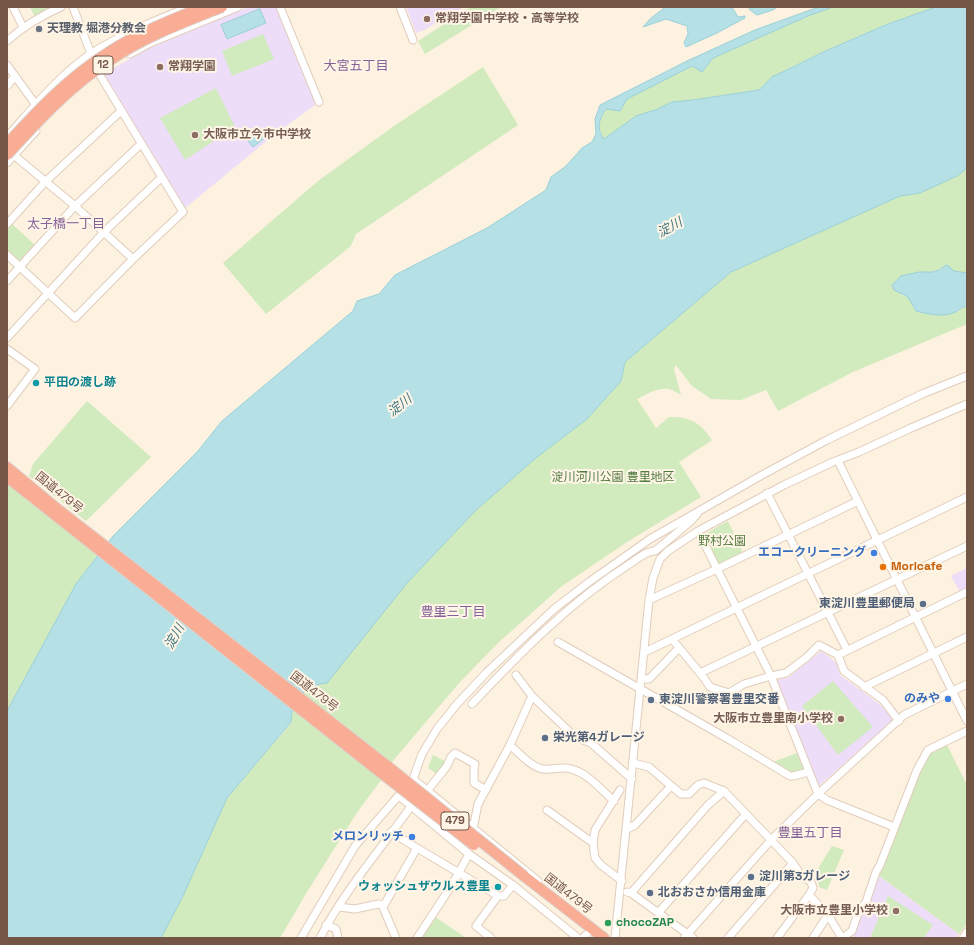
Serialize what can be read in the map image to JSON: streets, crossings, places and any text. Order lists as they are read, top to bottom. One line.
{"streets":{"highway":["12","国道479号","479"]},"districts":["大宮五丁目","太子橋一丁目","豊里三丁目","豊里五丁目"],"water":["淀川"],"parks":["淀川河川公園 豊里地区","野村公園"],"places":["常翔学園中学校・高等学校","天理教 堀港分教会","常翔学園","大阪市立今市中学校","平田の渡し跡","エコークリーニング","Moricafe","東淀川豊里郵便局","のみや","東淀川警察署豊里交番","大阪市立豊里南小学校","栄光第4ガレージ","メロンリッチ","淀川第3ガレージ","ウォッシュザウルス豊里","北おおさか信用金庫","大阪市立豊里小学校","chocoZAP"]}
